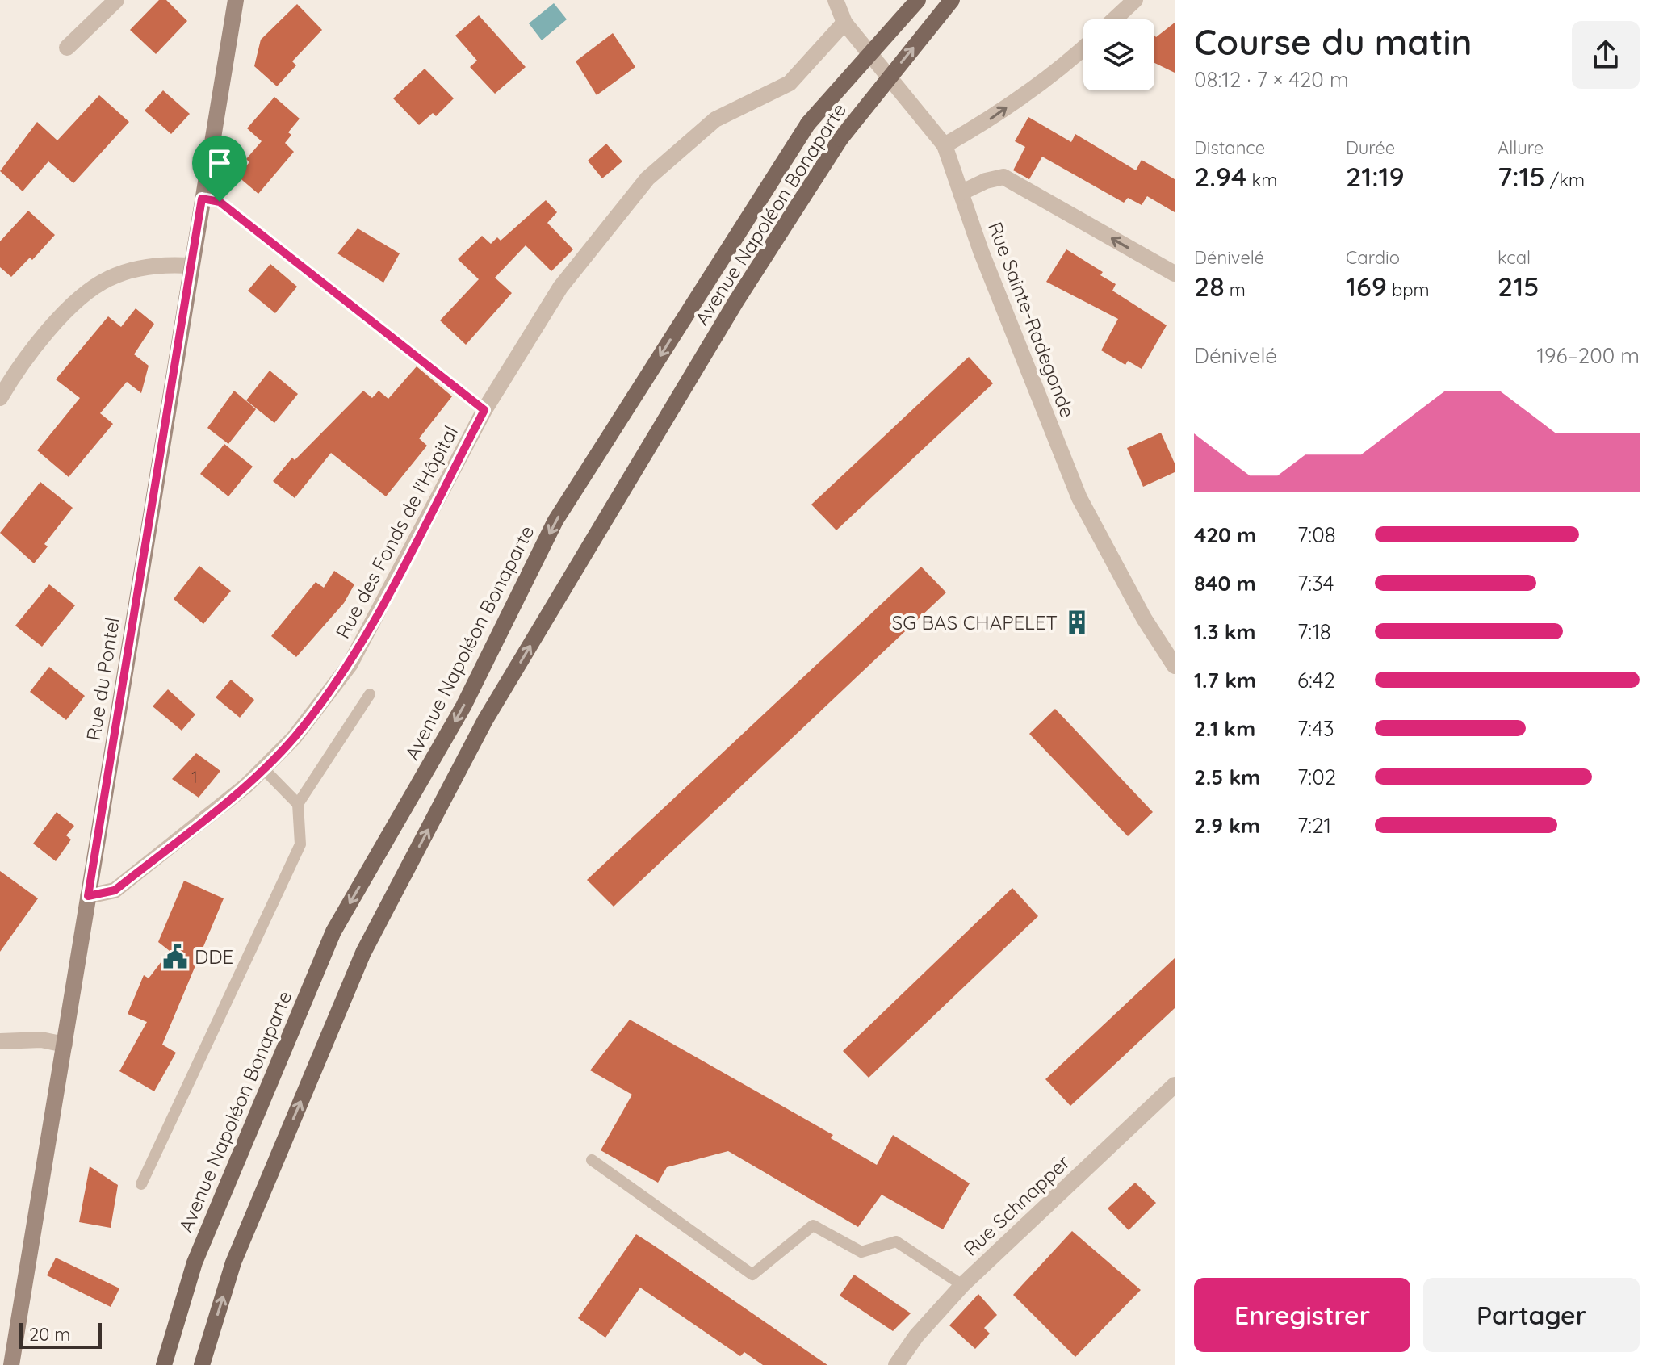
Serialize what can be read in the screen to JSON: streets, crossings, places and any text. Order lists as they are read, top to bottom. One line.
{"streets":{"main road":["Avenue Napoléon Bonaparte","Rue du Pontel"],"street":["Rue Sainte-Radegonde","Rue des Fonds de l'Hôpital","Rue Schnapper"]},"crossings":[["Rue Sainte-Radegonde","Rue des Fonds de l'Hôpital"],["Rue des Fonds de l'Hôpital","Rue du Pontel"]],"places":{"building":["SG BAS CHAPELET"],"public building":["DDE"]},"house_numbers":["1"],"scale_bar":"20 m","page":{"heading":["Course du matin","08:12 · 7 × 420 m"],"stats":[["Distance","2.94 km"],["Durée","21:19"],["Allure","7:15 /km"],["Dénivelé","28 m"],["Cardio","169 bpm"],["kcal","215"]],"chart":["Dénivelé","196–200 m"],"list":[{"name":"420 m","note":"7:08"},{"name":"840 m","note":"7:34"},{"name":"1.3 km","note":"7:18"},{"name":"1.7 km","note":"6:42"},{"name":"2.1 km","note":"7:43"},{"name":"2.5 km","note":"7:02"},{"name":"2.9 km","note":"7:21"}],"buttons":["Enregistrer","Partager"],"scale":"20 m"}}
